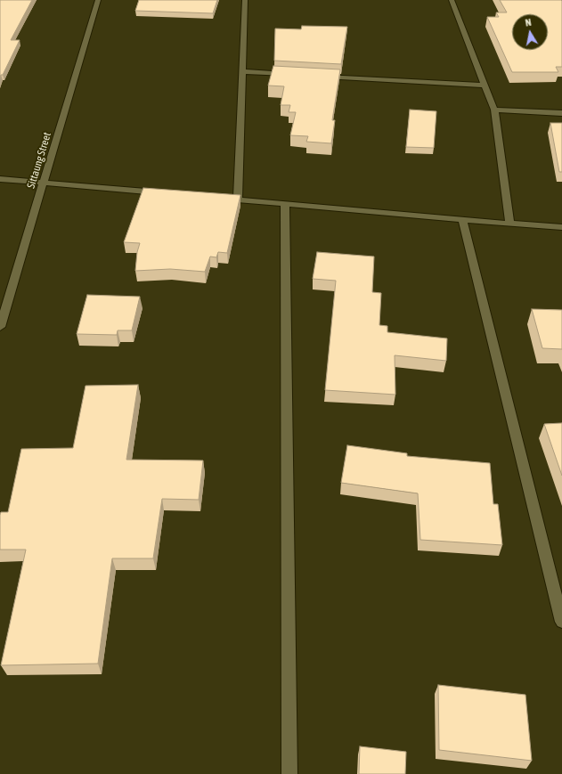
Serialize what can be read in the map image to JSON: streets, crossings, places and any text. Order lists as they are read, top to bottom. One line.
{"streets":{"street":["Sittaung Street"]},"north":"top"}
